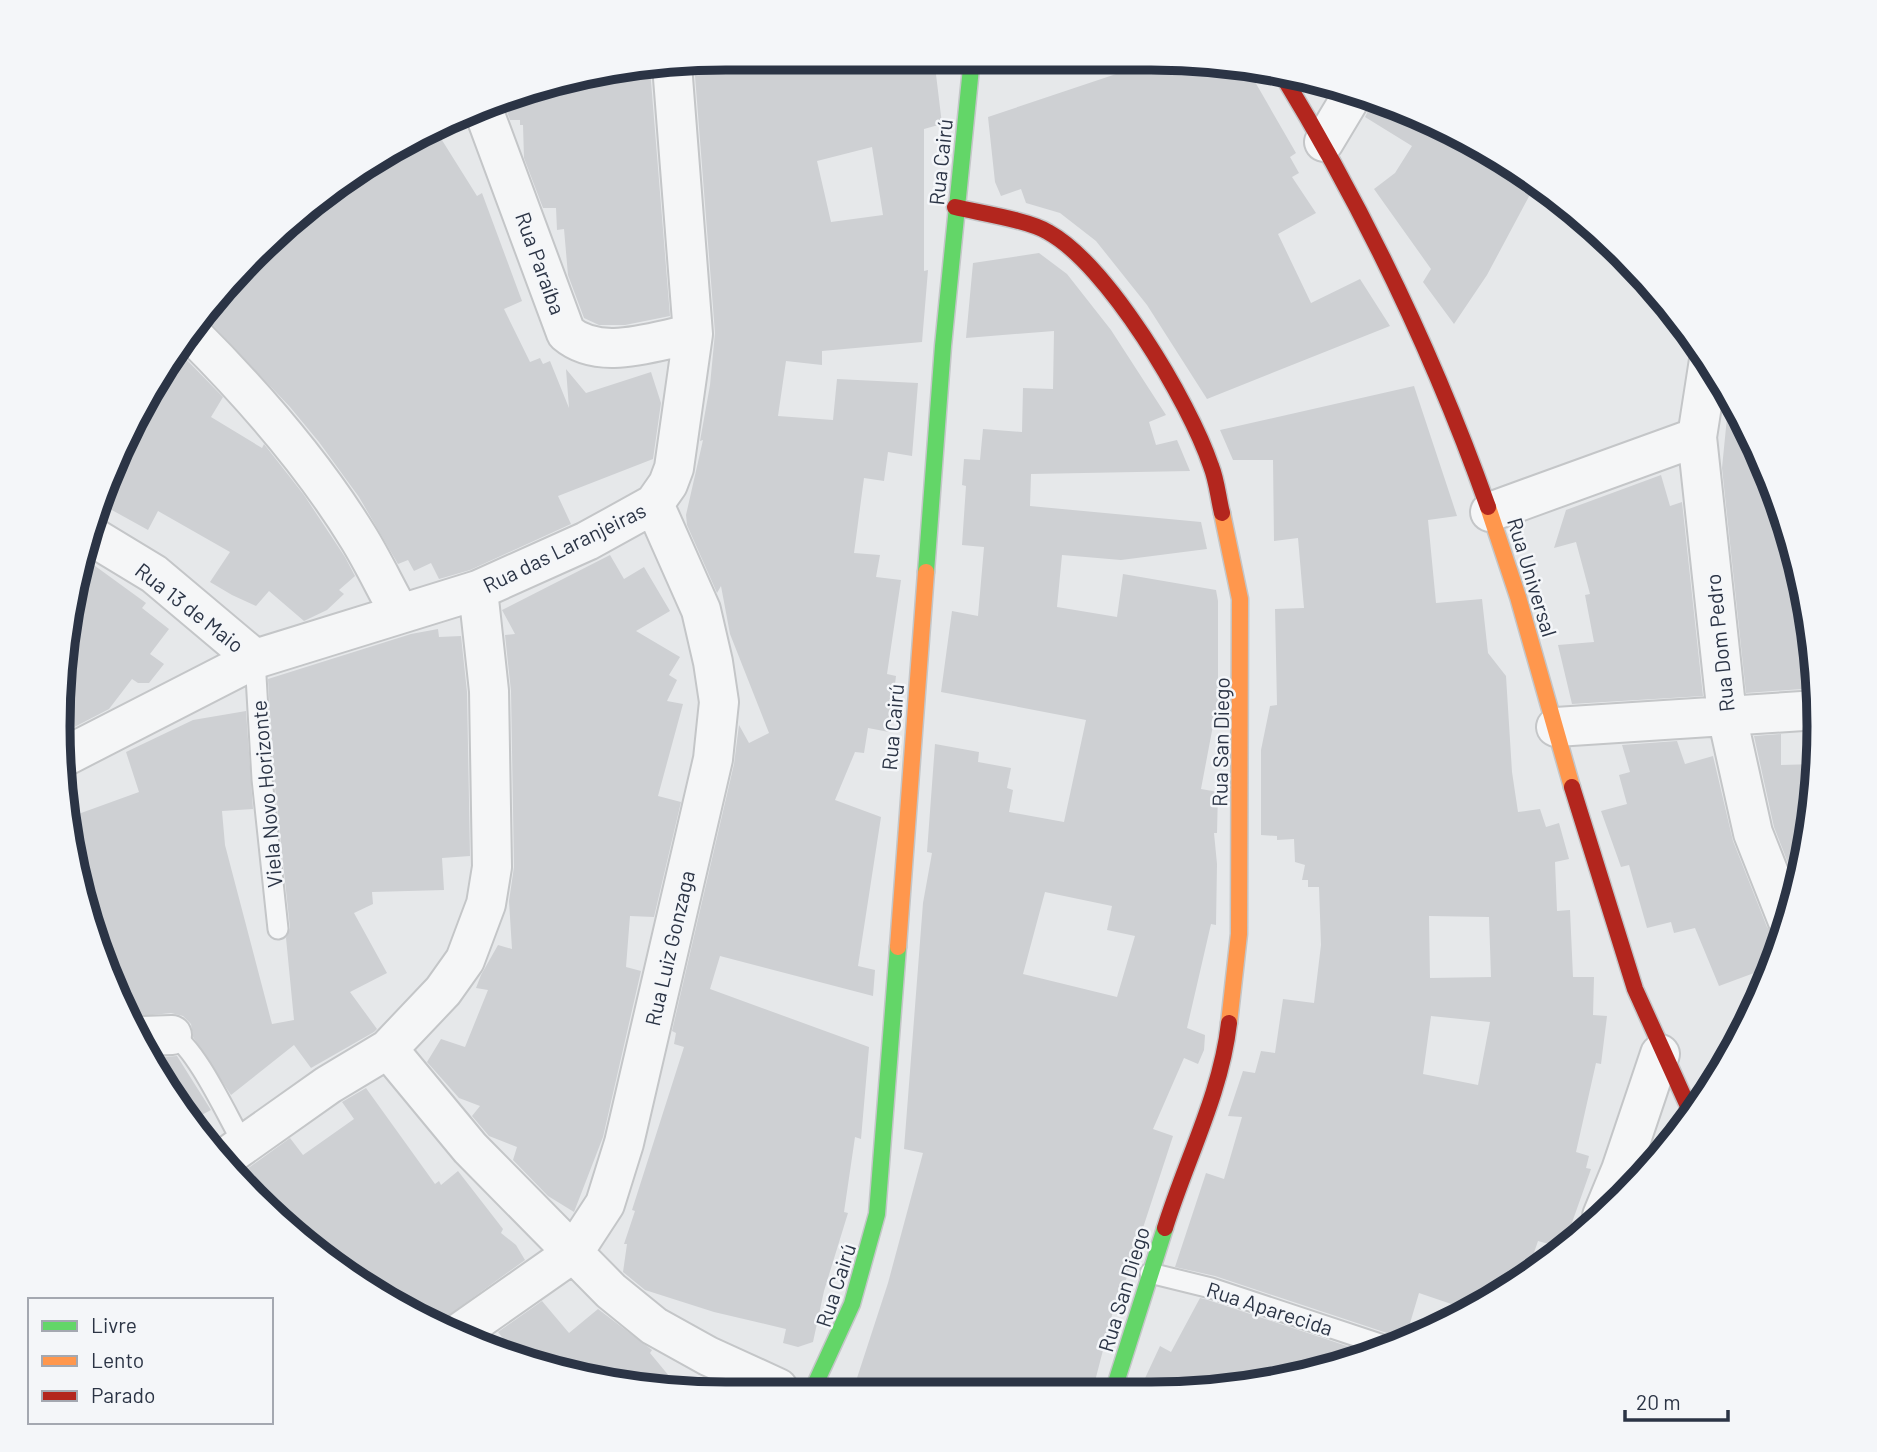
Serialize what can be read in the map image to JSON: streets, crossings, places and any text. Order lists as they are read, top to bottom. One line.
{"streets":{"street":["Rua Cairú","Rua Paraíba","Rua das Laranjeiras","Rua Universal","Rua 13 de Maio","Rua Dom Pedro","Rua San Diego","Rua Luiz Gonzaga"],"lane":["Viela Novo Horizonte","Rua Aparecida"]},"crossings":[["Rua Cairú","Rua San Diego"],["Rua Paraíba","Rua das Laranjeiras"],["Rua das Laranjeiras","Rua 13 de Maio"],["Rua das Laranjeiras","Viela Novo Horizonte"],["Rua das Laranjeiras","Rua Luiz Gonzaga"],["Rua 13 de Maio","Viela Novo Horizonte"],["Rua San Diego","Rua Aparecida"]],"legend":["Livre","Lento","Parado"],"scale_bar":"20 m"}
